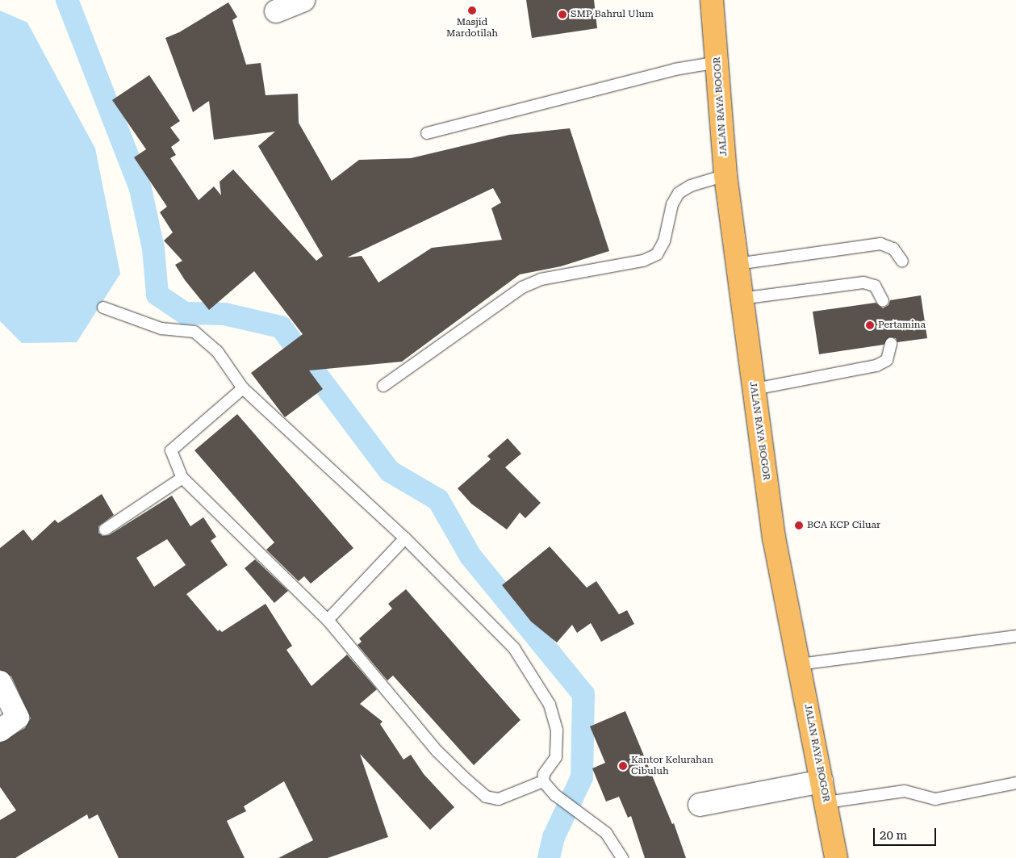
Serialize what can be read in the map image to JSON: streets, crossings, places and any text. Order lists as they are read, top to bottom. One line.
{"streets":{"highway":["JALAN RAYA BOGOR"]},"places":["Masjid Mardotilah","SMP Bahrul Ulum","Pertamina","BCA KCP Ciluar","Kantor Kelurahan Cibuluh"],"scale_bar":"20 m"}
